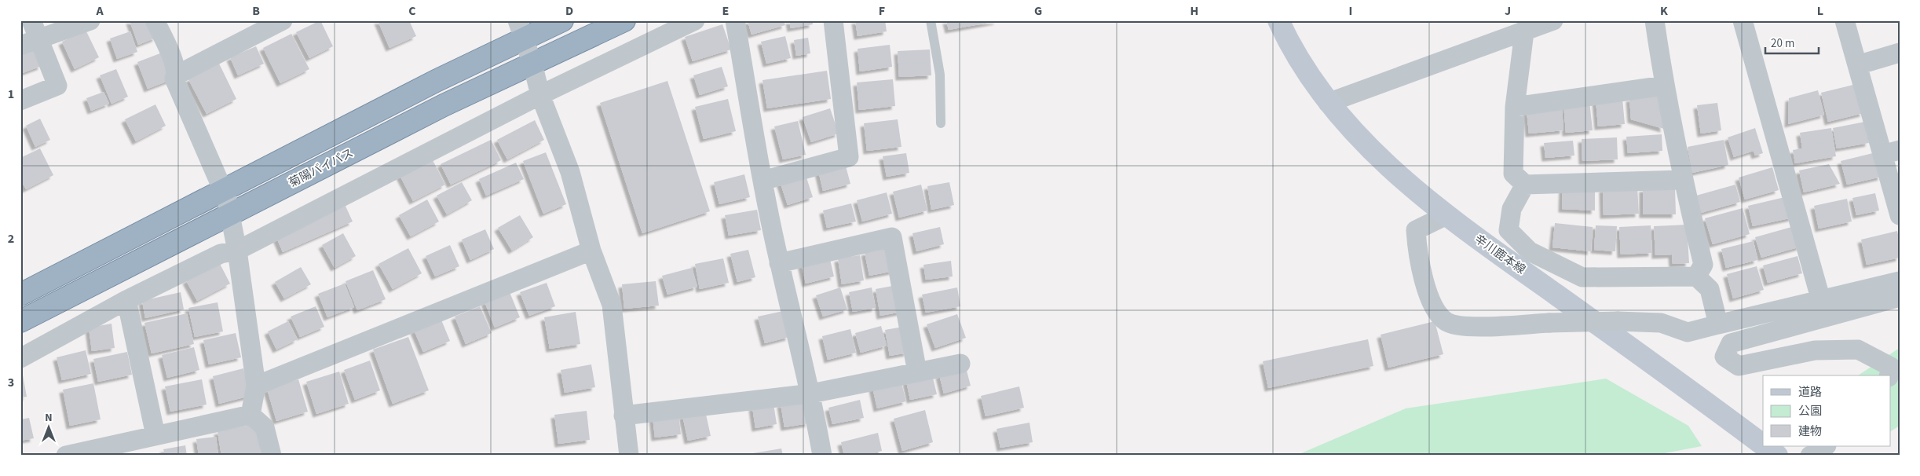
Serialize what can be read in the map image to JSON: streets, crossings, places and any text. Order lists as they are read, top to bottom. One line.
{"streets":{"highway":["菊陽バイパス"],"main road":["辛川鹿本線"]},"legend":["道路","公園","建物"],"scale_bar":"20 m","north":"top","grid":{"columns":["A","B","C","D","E","F","G","H","I","J","K","L"],"rows":["1","2","3"]}}
